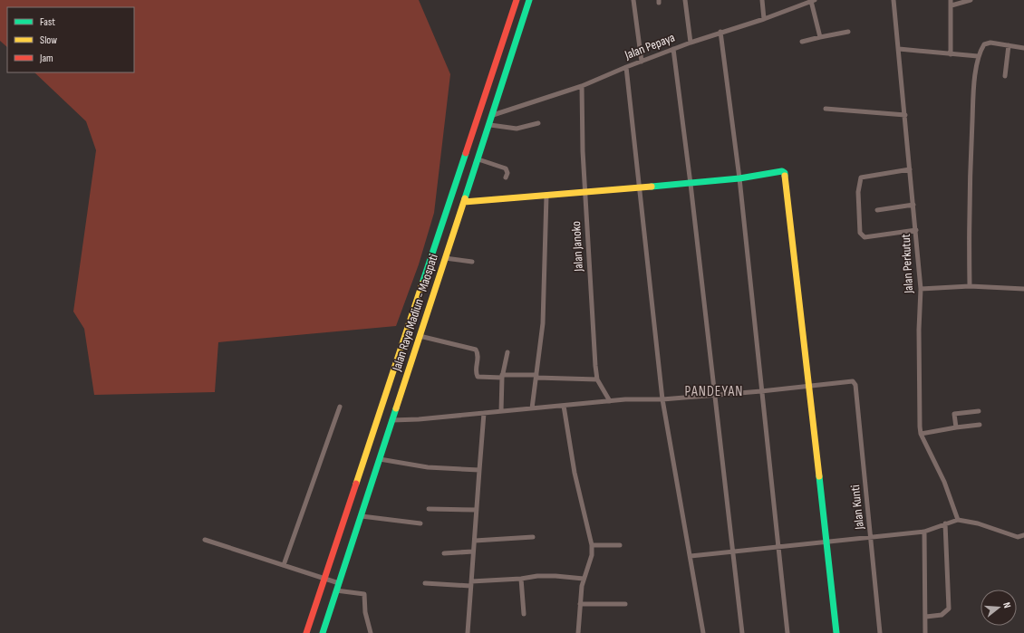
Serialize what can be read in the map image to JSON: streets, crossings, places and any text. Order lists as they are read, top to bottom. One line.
{"streets":{"main road":["Jalan Raya Madiun - Maospati"],"street":["Jalan Pepaya","Jalan Janoko","Jalan Perkutut","Jalan Kunti"]},"crossings":[["Jalan Pepaya","Jalan Janoko"],["Jalan Pepaya","Jalan Raya Madiun - Maospati"]],"districts":["PANDEYAN"],"legend":["Fast","Slow","Jam"],"north":"right"}
